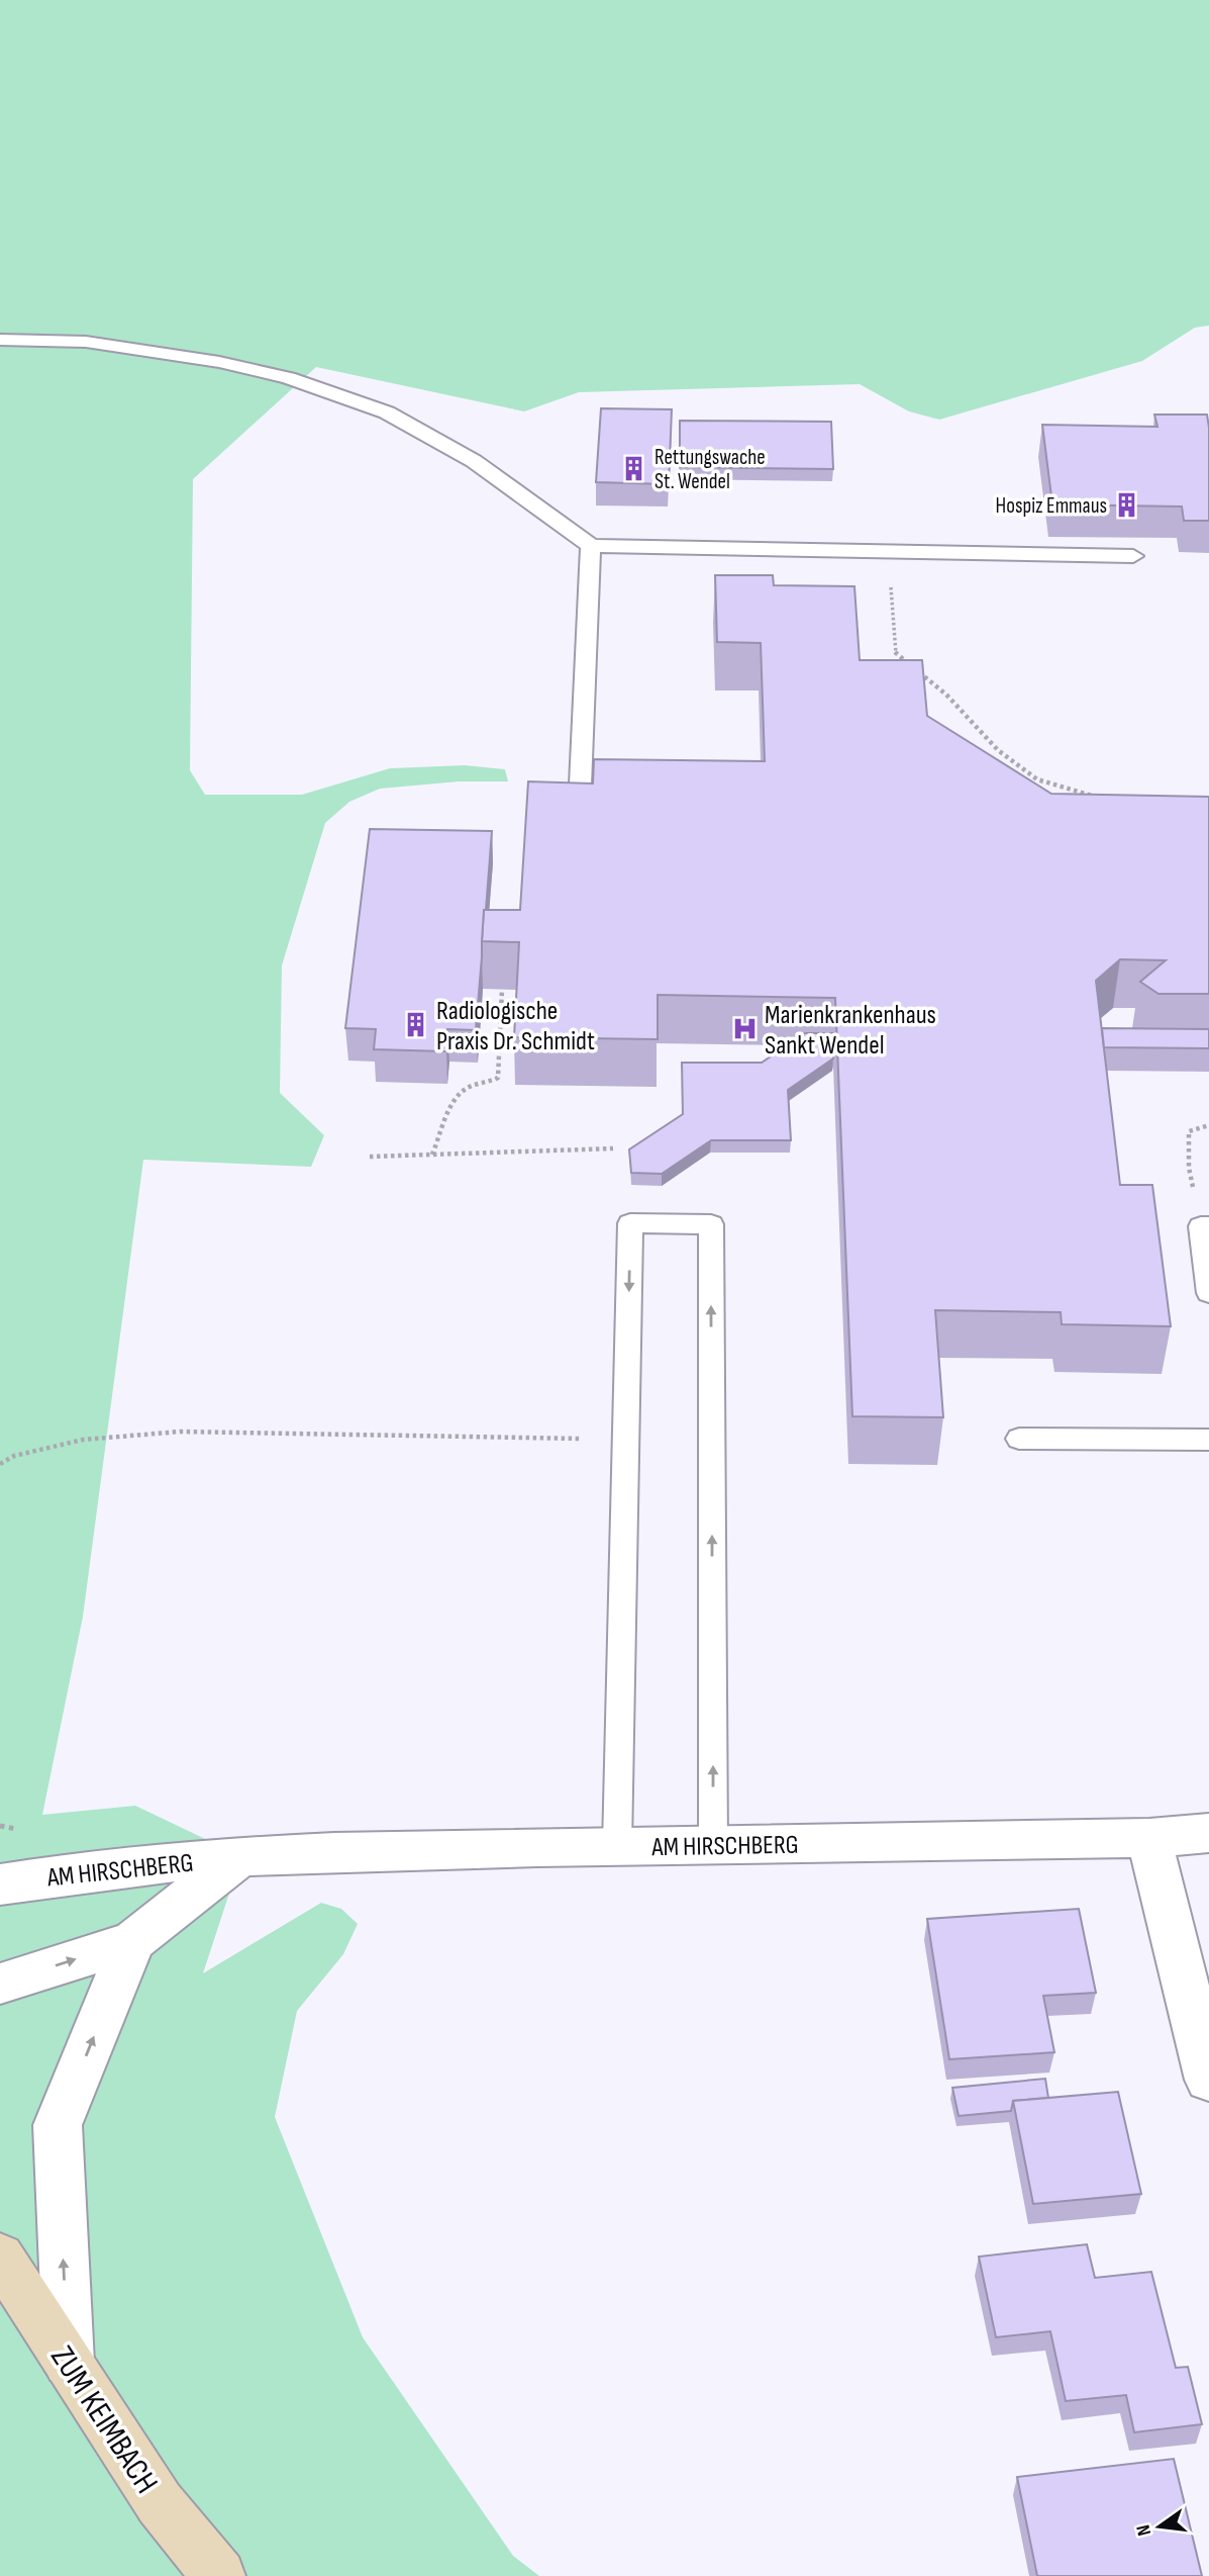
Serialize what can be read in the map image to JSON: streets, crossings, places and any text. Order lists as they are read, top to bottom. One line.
{"streets":{"street":["AM HIRSCHBERG","ZUM KEIMBACH"]},"crossings":[["AM HIRSCHBERG","ZUM KEIMBACH"]],"places":{"building":["Rettungswache St. Wendel","Hospiz Emmaus","Radiologische Praxis Dr. Schmidt"],"hospital":["Marienkrankenhaus Sankt Wendel"]},"north":"left"}
